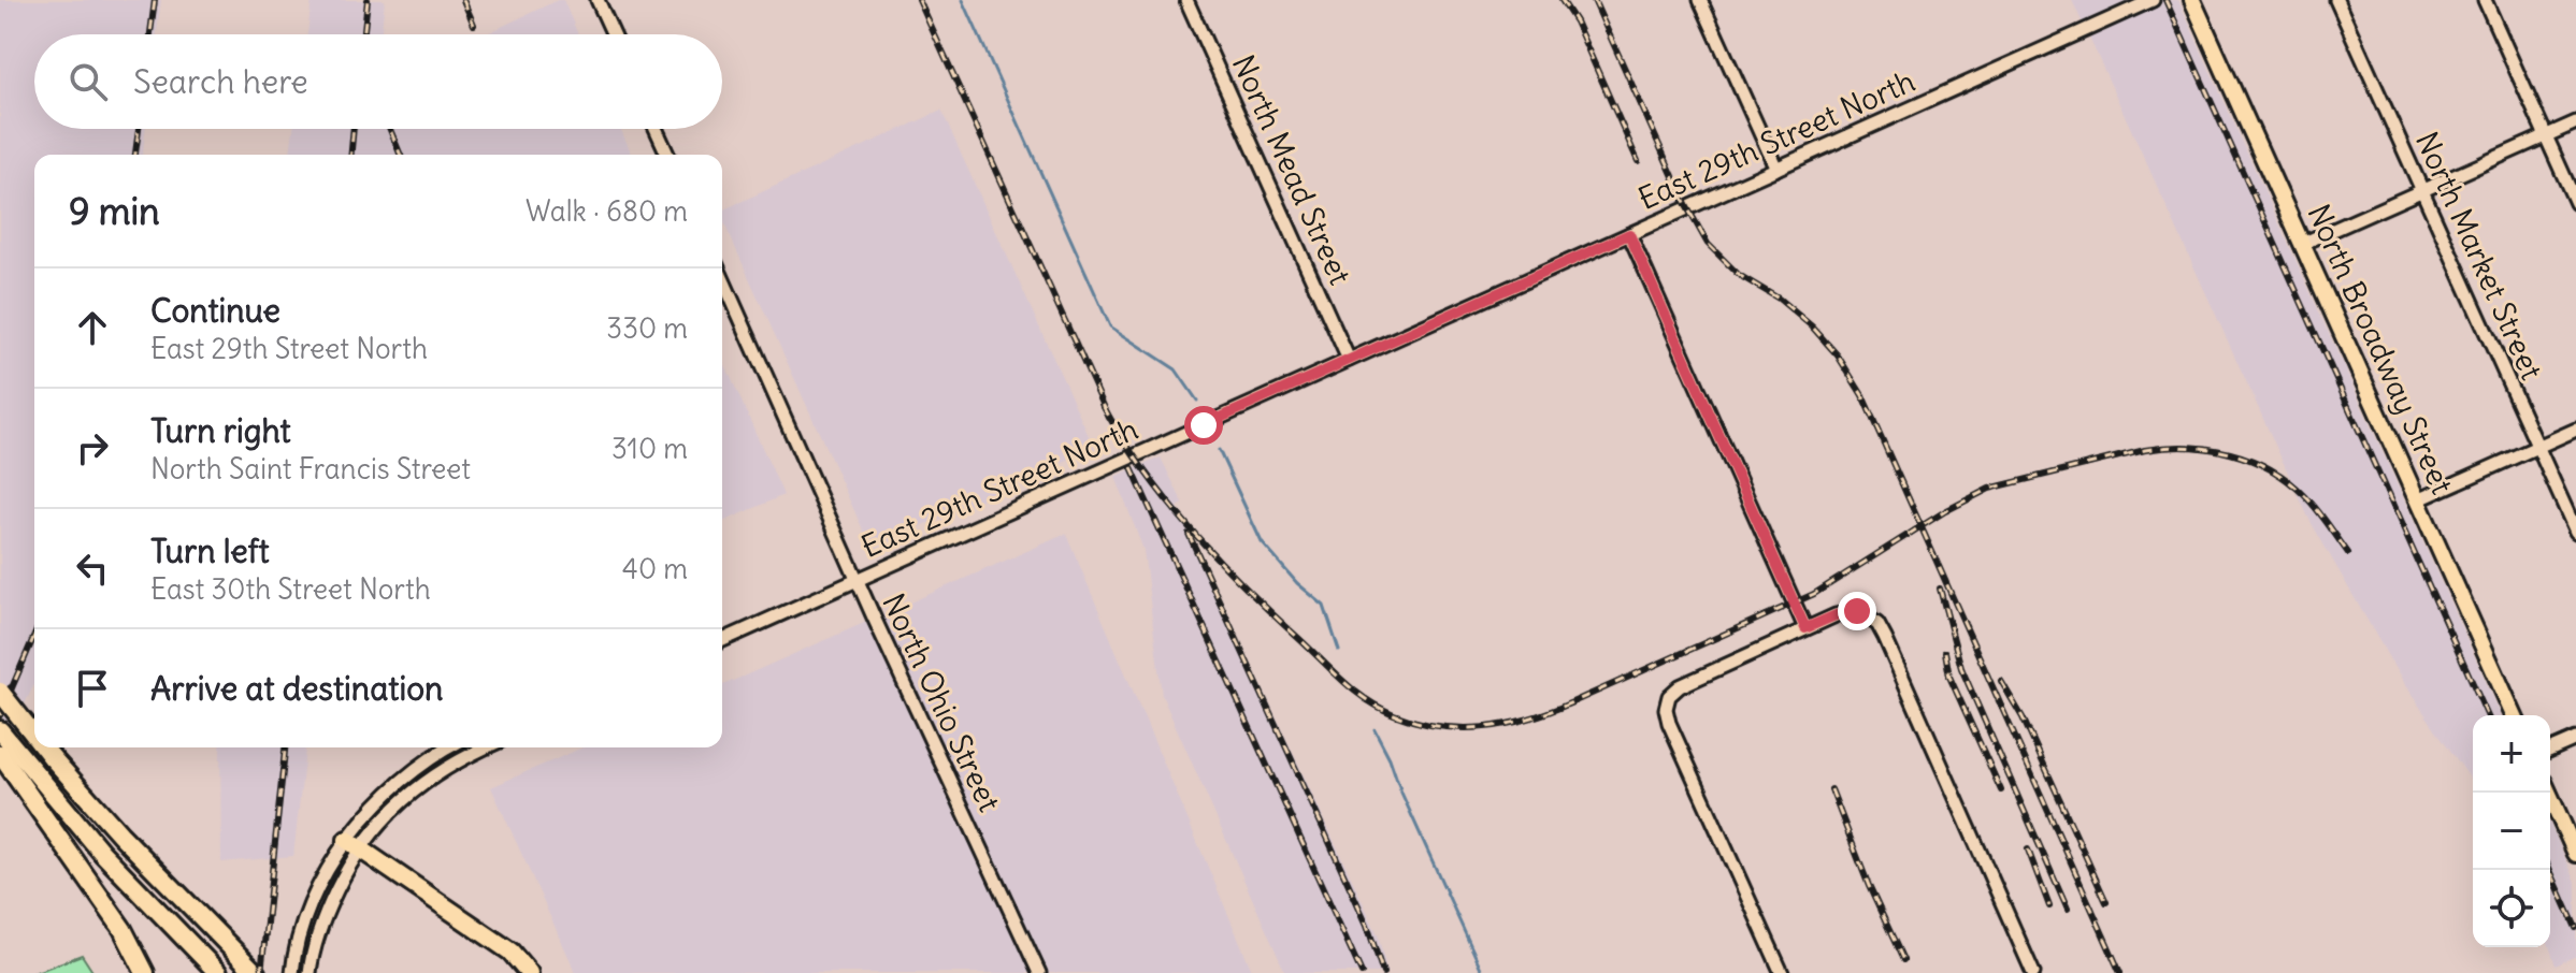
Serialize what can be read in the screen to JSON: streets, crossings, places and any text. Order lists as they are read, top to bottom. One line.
{"streets":{"main road":["North Broadway Street"],"street":["East 29th Street North","North Mead Street","North Market Street","North Ohio Street"]},"crossings":[["East 29th Street North","North Mead Street"],["East 29th Street North","North Ohio Street"]],"page":{"search":"Search here","heading":["9 min","Walk · 680 m"],"list":[["Continue","East 29th Street North","330 m"],["Turn right","North Saint Francis Street","310 m"],["Turn left","East 30th Street North","40 m"],"Arrive at destination"],"map_buttons":["+","−"]}}
